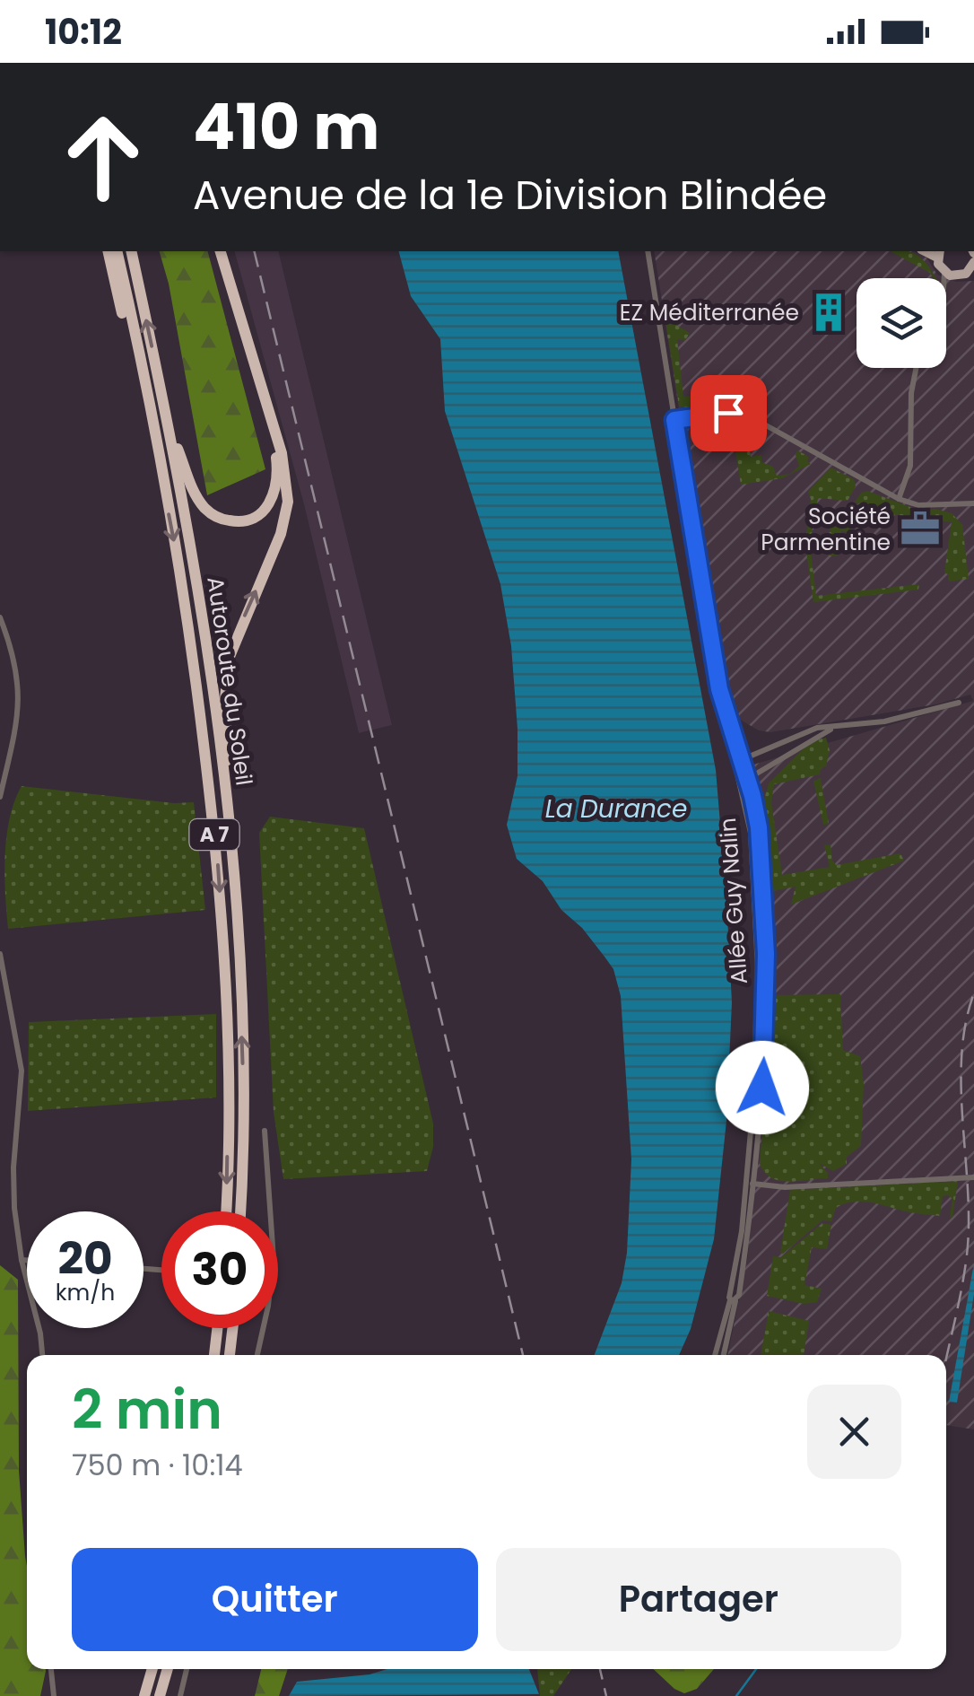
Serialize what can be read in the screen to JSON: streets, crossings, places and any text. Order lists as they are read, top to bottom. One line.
{"streets":{"highway":["Autoroute du Soleil","A 7"],"street":["Allée Guy Nalin"]},"water":["La Durance"],"places":{"building":["EZ Méditerranée"],"office":["Société Parmentine"]},"page":{"status":"10:12","turn":["410 m","Avenue de la 1e Division Blindée"],"speed":"20 km/h","limit":"30","heading":["2 min","750 m · 10:14"],"buttons":["Quitter","Partager"]}}
